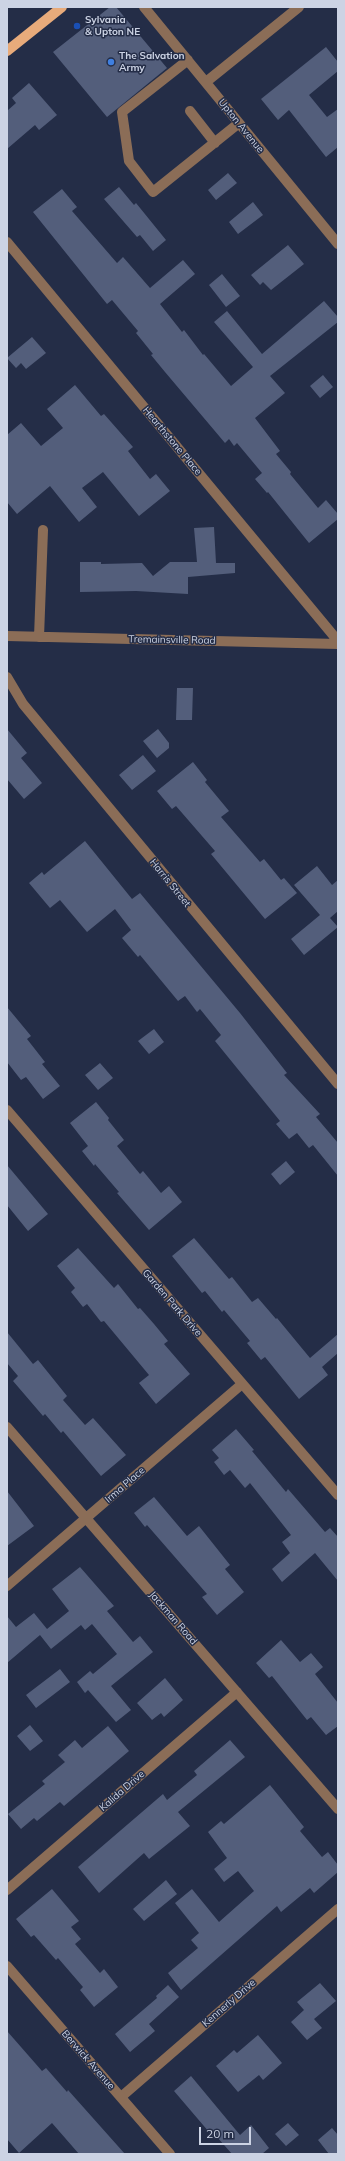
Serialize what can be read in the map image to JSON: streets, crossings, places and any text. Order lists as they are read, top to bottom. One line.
{"streets":{"street":["Upton Avenue","Hearthstone Place","Tremainsville Road","Harris Street","Garden Park Drive","Irma Place","Jackman Road","Kalida Drive","Kennerly Drive","Berwick Avenue"]},"crossings":[["Garden Park Drive","Irma Place"],["Irma Place","Jackman Road"],["Jackman Road","Kalida Drive"],["Kennerly Drive","Berwick Avenue"]],"places":["Sylvania & Upton NE","The Salvation Army"],"scale_bar":"20 m"}
